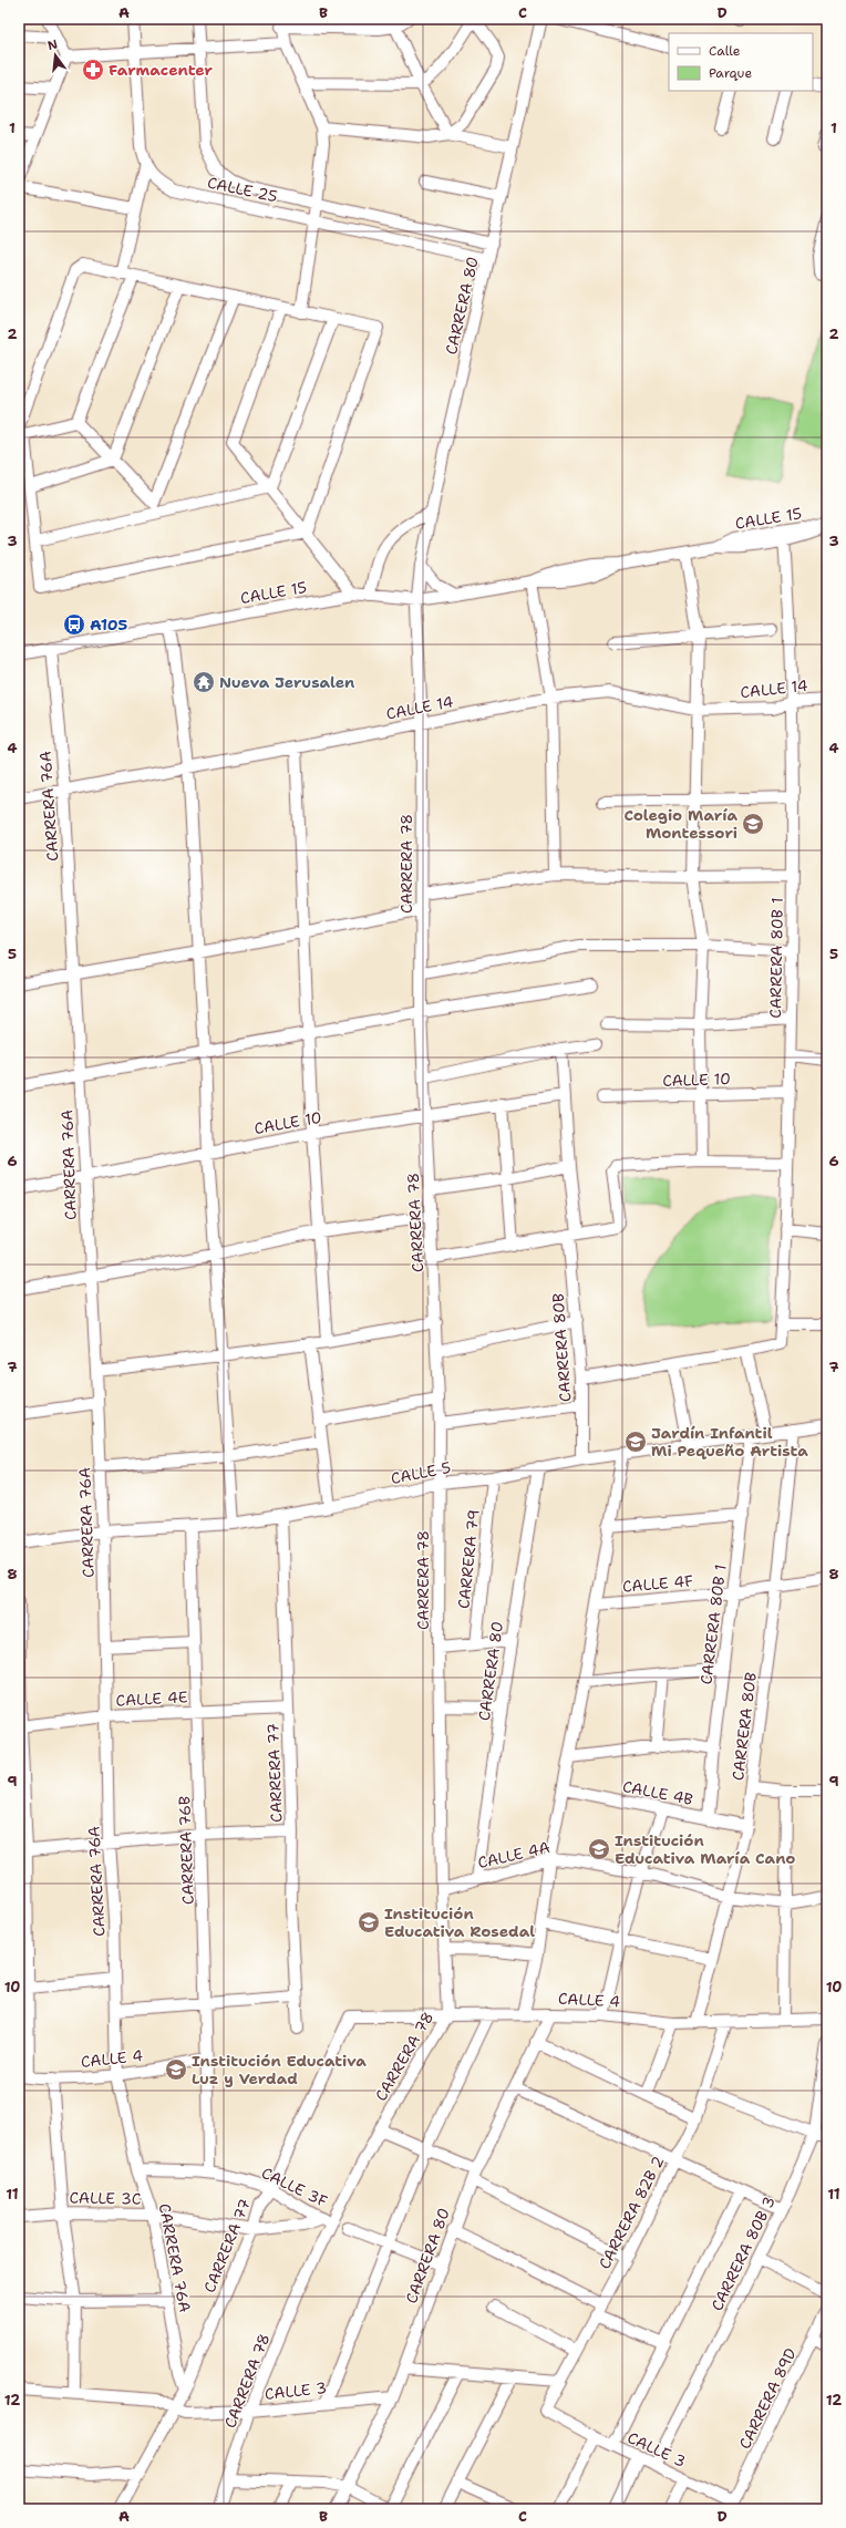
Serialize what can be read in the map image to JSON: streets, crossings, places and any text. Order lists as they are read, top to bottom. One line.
{"streets":{"street":["CALLE 25","CARRERA 80","CALLE 15","CALLE 14","CARRERA 76A","CARRERA 78","CARRERA 80B 1","CALLE 10","CARRERA 80B","CALLE 5","CARRERA 79","CALLE 4F","CALLE 4E","CARRERA 77","CALLE 4B","CARRERA 76B","CALLE 4A","CALLE 4","CALLE 3F","CALLE 3C","CARRERA 82B 2","CARRERA 80B 3","CALLE 3","CARRERA 89D"]},"crossings":[["CALLE 25","CARRERA 80"],["CARRERA 80","CALLE 15"],["CARRERA 80","CARRERA 78"],["CARRERA 80","CALLE 5"],["CARRERA 80","CALLE 4A"],["CARRERA 80","CALLE 4"],["CARRERA 80","CALLE 3"],["CALLE 15","CARRERA 76A"],["CALLE 15","CARRERA 78"],["CALLE 15","CARRERA 80B 1"],["CALLE 14","CARRERA 76A"],["CALLE 14","CARRERA 78"],["CALLE 14","CARRERA 80B 1"],["CARRERA 76A","CALLE 10"],["CARRERA 76A","CALLE 5"],["CARRERA 76A","CALLE 4E"],["CARRERA 76A","CARRERA 77"],["CARRERA 76A","CALLE 4"],["CARRERA 76A","CALLE 3F"],["CARRERA 76A","CALLE 3C"],["CARRERA 78","CALLE 10"],["CARRERA 78","CALLE 5"],["CARRERA 78","CALLE 4A"],["CARRERA 78","CALLE 4"],["CARRERA 78","CALLE 3F"],["CARRERA 78","CALLE 3C"],["CARRERA 78","CALLE 3"],["CARRERA 80B 1","CALLE 10"],["CARRERA 80B 1","CALLE 5"],["CARRERA 80B 1","CALLE 4F"],["CARRERA 80B 1","CALLE 4B"],["CALLE 10","CARRERA 80B"],["CARRERA 80B","CALLE 5"],["CARRERA 80B","CALLE 4F"],["CARRERA 80B","CALLE 4B"],["CARRERA 80B","CALLE 4A"],["CARRERA 80B","CALLE 4"],["CALLE 5","CARRERA 79"],["CALLE 5","CARRERA 77"],["CALLE 5","CARRERA 76B"],["CALLE 4E","CARRERA 77"],["CALLE 4E","CARRERA 76B"],["CARRERA 77","CALLE 4"],["CARRERA 77","CALLE 3F"],["CARRERA 77","CALLE 3C"],["CARRERA 77","CALLE 3"],["CARRERA 76B","CALLE 4"],["CARRERA 76B","CALLE 3F"],["CALLE 4","CARRERA 82B 2"],["CALLE 3F","CALLE 3C"],["CARRERA 82B 2","CALLE 3"],["CARRERA 80B 3","CALLE 3"],["CALLE 3","CARRERA 89D"]],"places":{"pharmacy":["Farmacenter"],"bus stop":["A105"],"temple":["Nueva Jerusalen"],"school or university":["Colegio María Montessori","Jardín Infantil Mi Pequeño Artista","Institución Educativa María Cano","Institución Educativa Rosedal","Institución Educativa Luz y Verdad"]},"legend":["Calle","Parque"],"north":"top","grid":{"columns":["A","B","C","D"],"rows":["1","2","3","4","5","6","7","8","9","10","11","12"]}}
